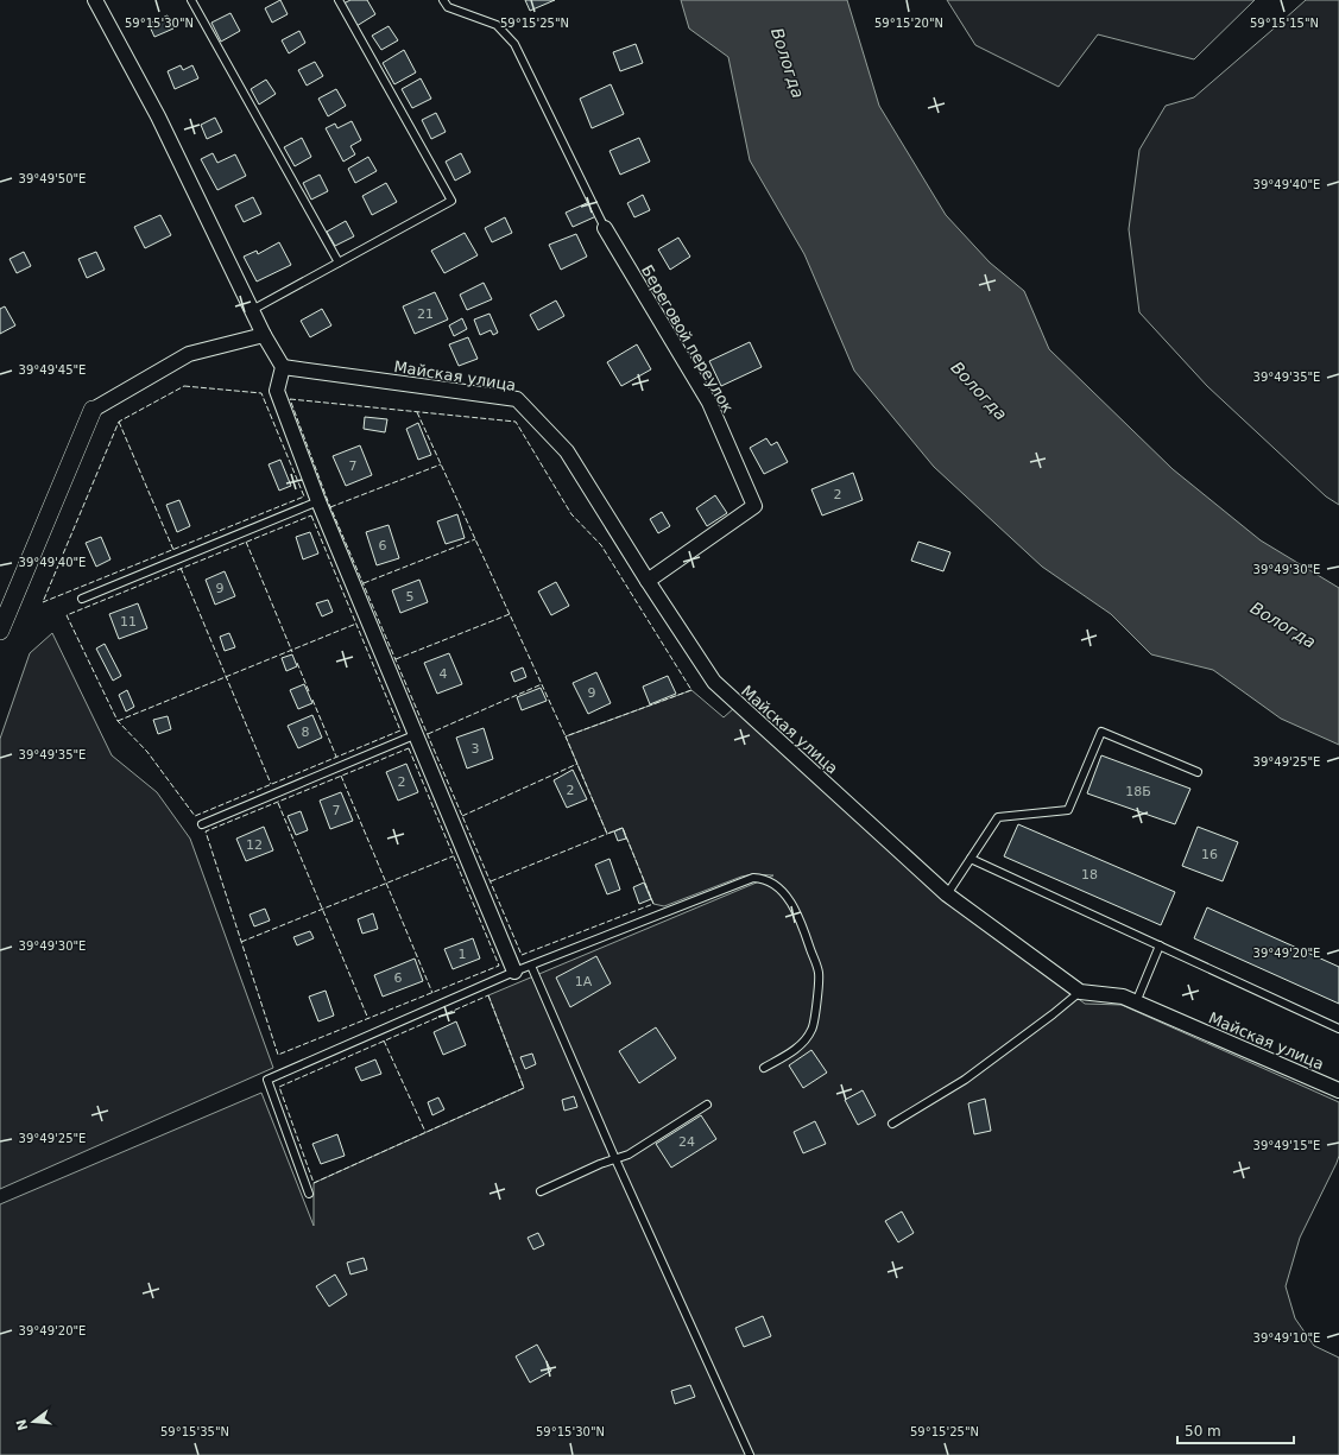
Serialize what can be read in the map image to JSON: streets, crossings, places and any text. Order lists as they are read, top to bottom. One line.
{"streets":{"street":["Береговой переулок","Майская улица"]},"crossings":[["Береговой переулок","Майская улица"]],"water":["Вологда"],"house_numbers":["21","7","2","6","9","5","11","4","9","8","3","2","2","18Б","7","12","16","18","1","6","1А","24"],"scale_bar":"50 m","north":"left","coordinates":["59°15'30\"N","59°15'25\"N","59°15'20\"N","59°15'15\"N","39°49'50\"E","39°49'40\"E","39°49'45\"E","39°49'35\"E","39°49'30\"E","39°49'25\"E","39°49'20\"E","39°49'15\"E","39°49'10\"E","59°15'35\"N"]}
